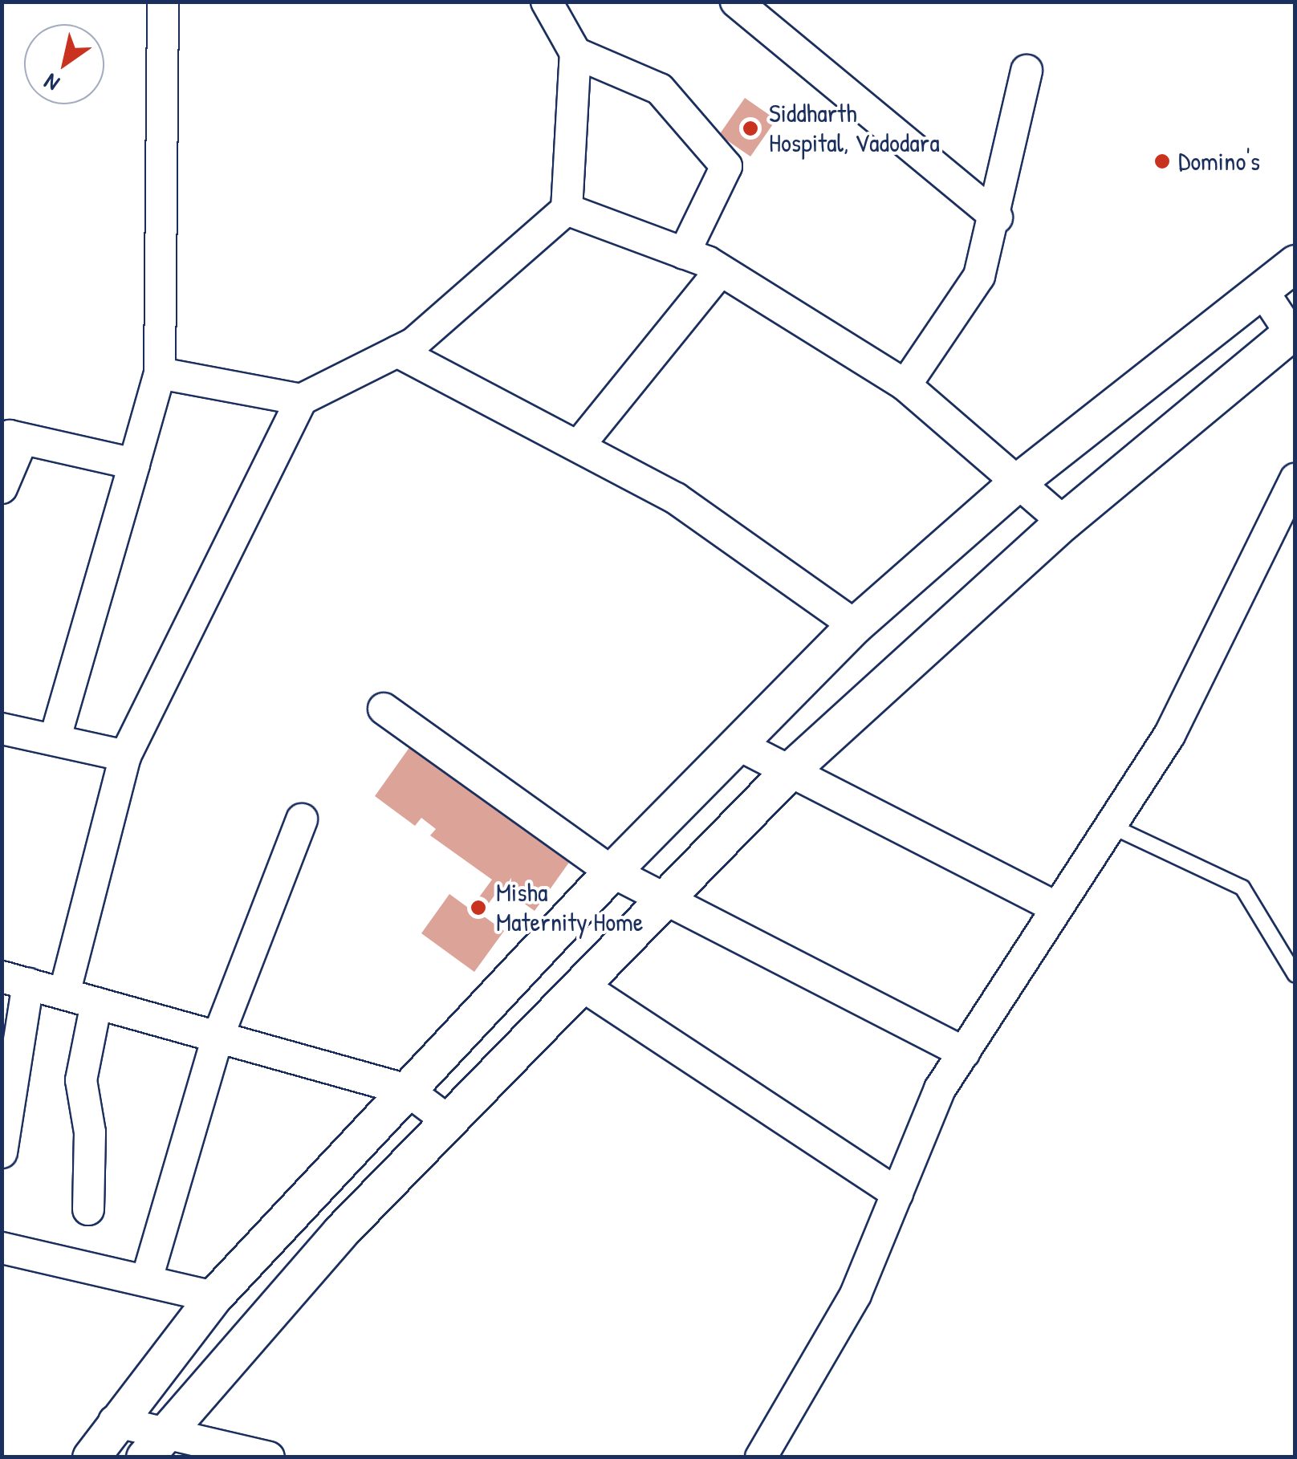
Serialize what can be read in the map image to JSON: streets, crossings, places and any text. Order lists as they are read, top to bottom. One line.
{"places":["Siddharth Hospital, Vadodara","Domino's","Misha Maternity Home"],"north":"bottom left"}
